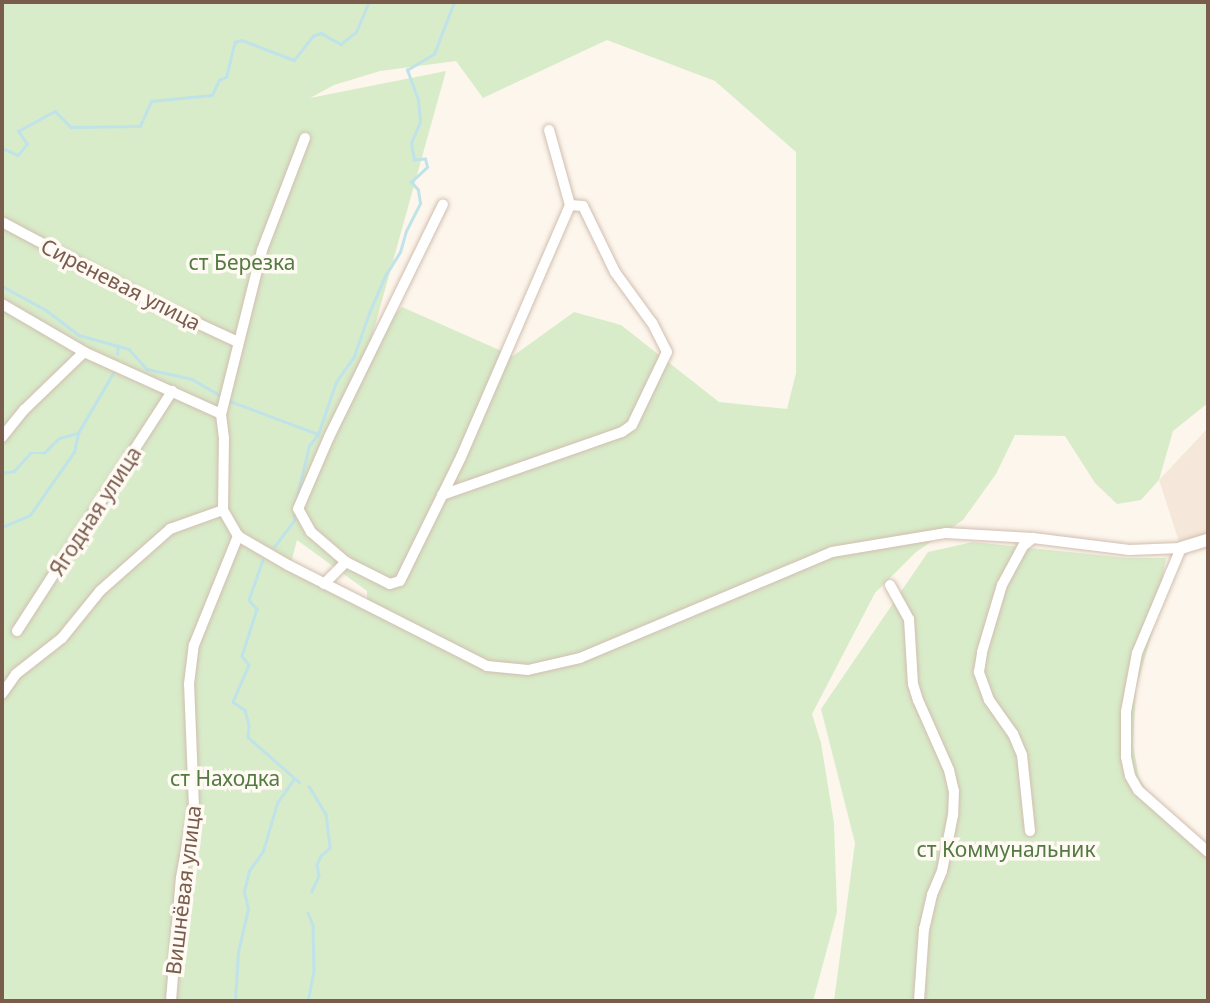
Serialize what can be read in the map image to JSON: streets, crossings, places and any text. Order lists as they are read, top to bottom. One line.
{"streets":{"street":["Сиреневая улица","Ягодная улица","Вишнёвая улица"]},"parks":["ст Березка","ст Находка","ст Коммунальник"]}
